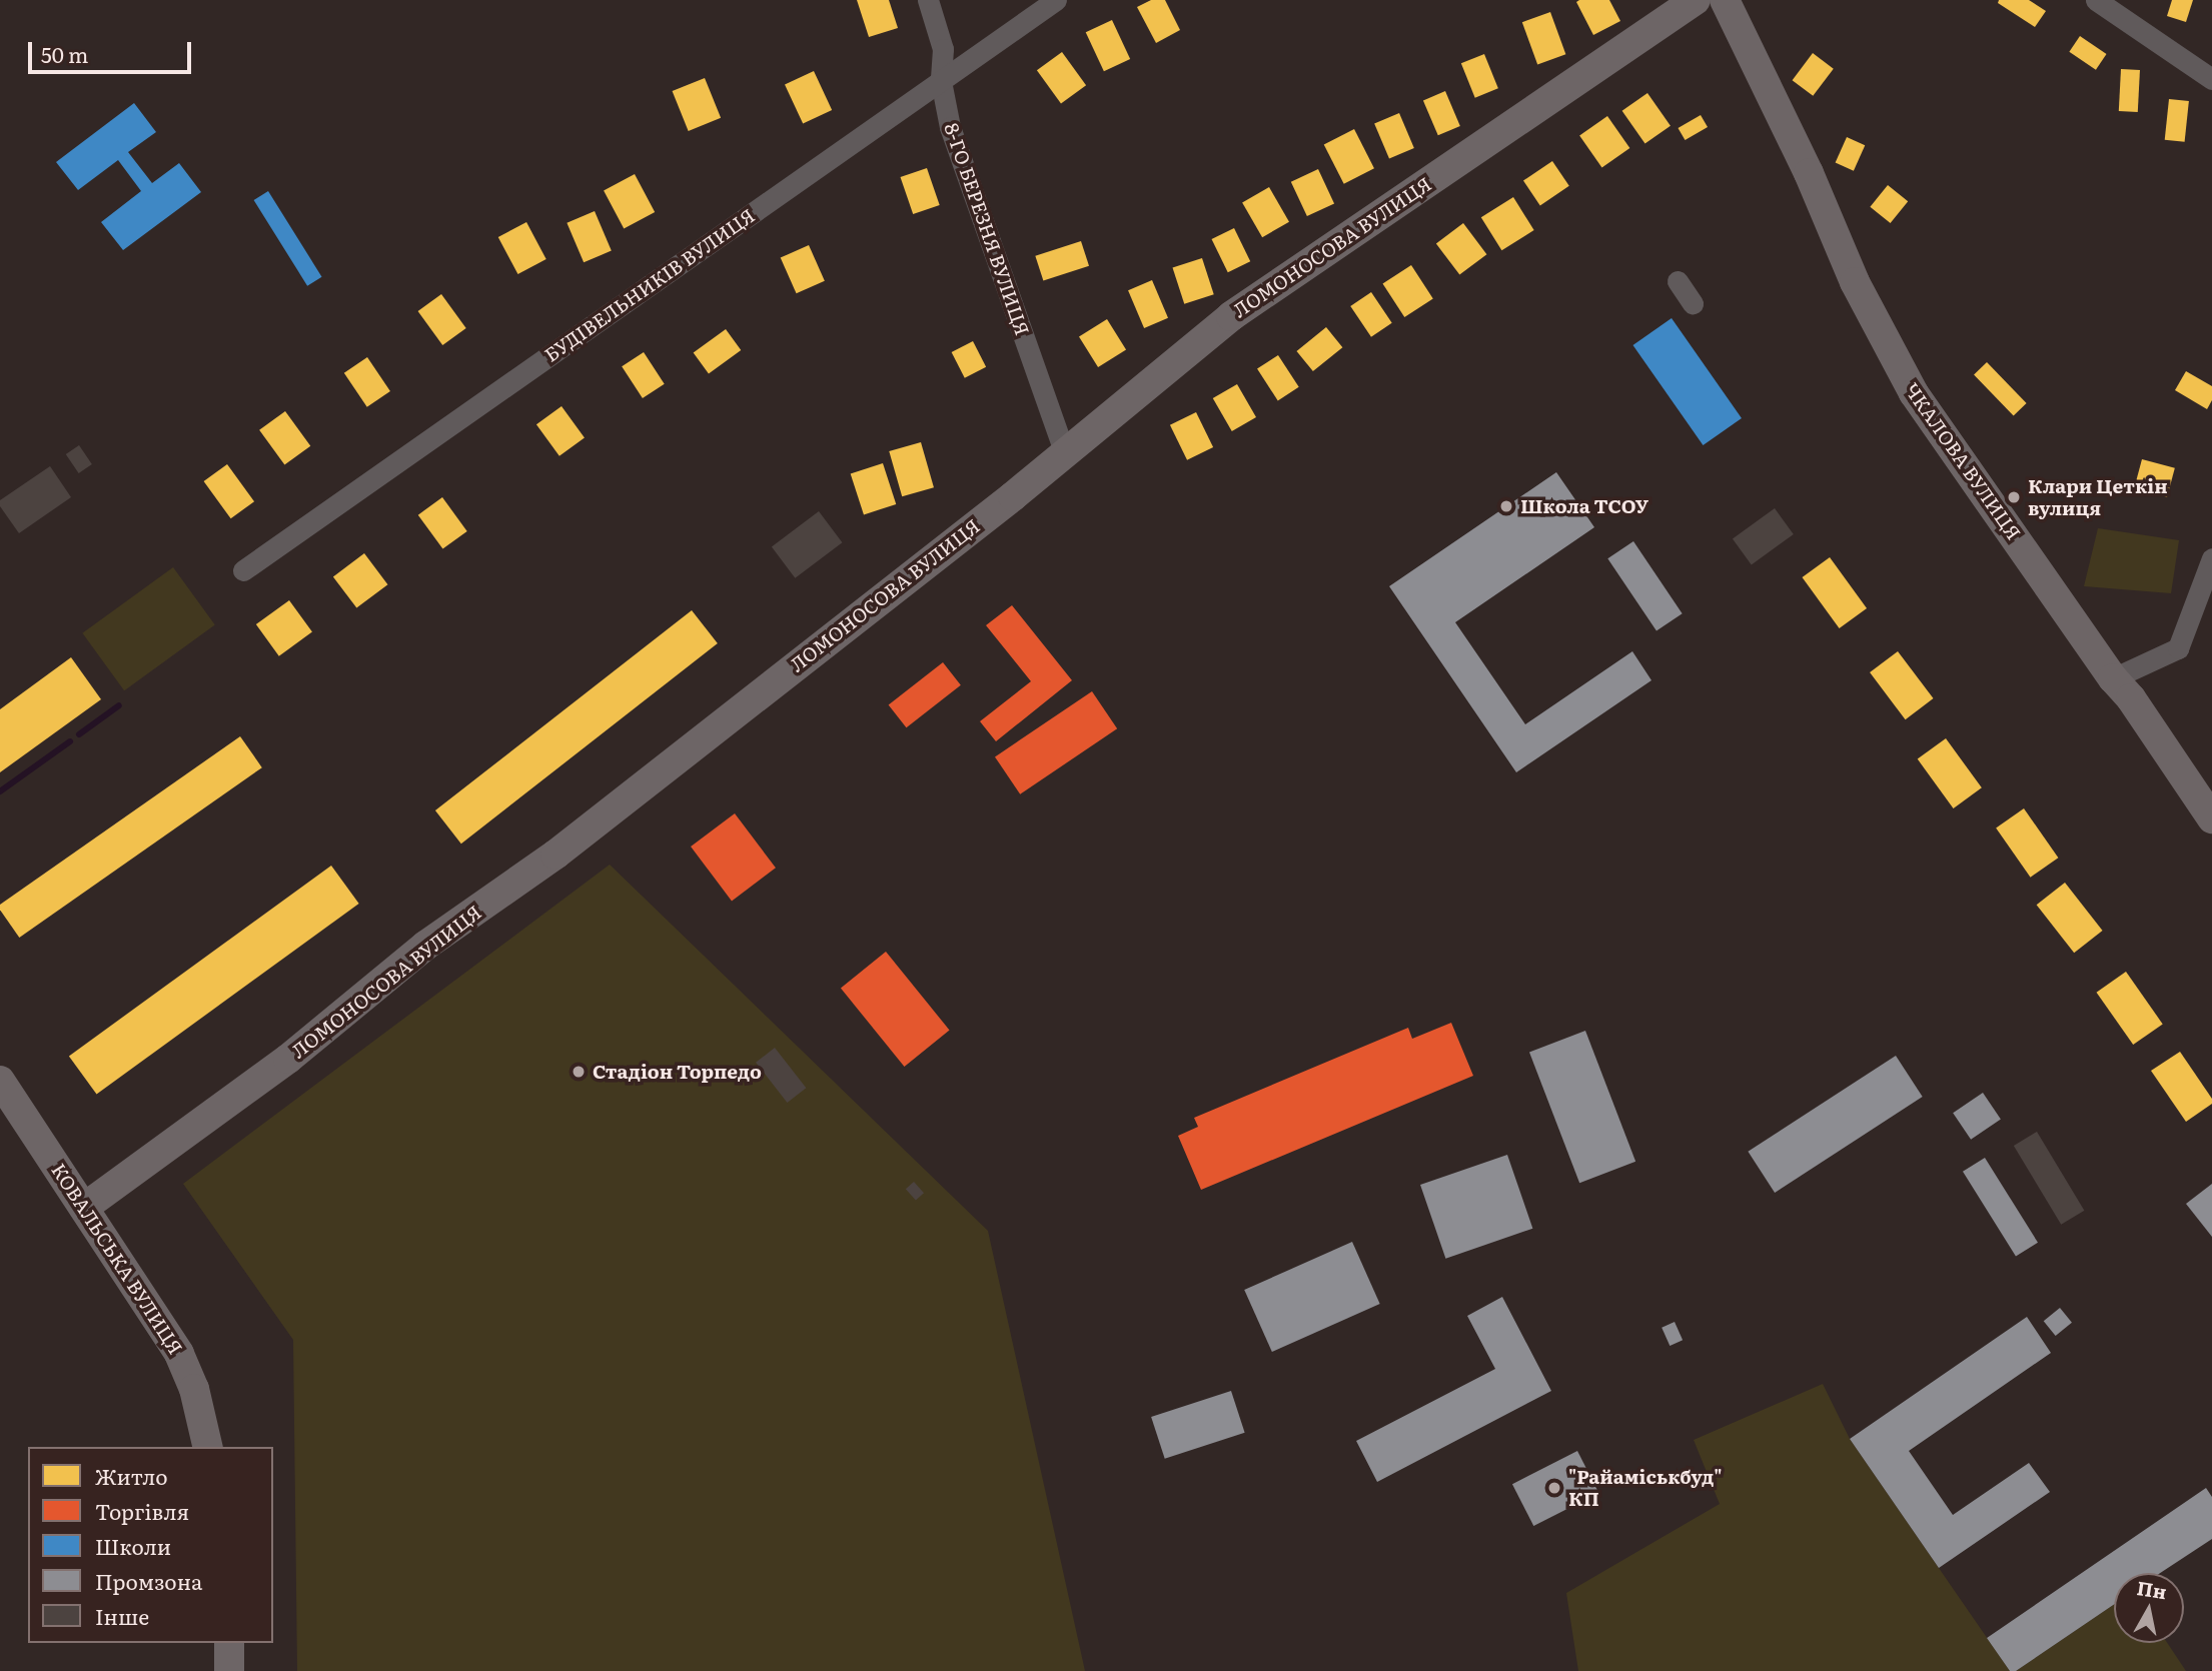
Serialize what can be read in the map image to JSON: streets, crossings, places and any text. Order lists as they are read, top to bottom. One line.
{"streets":{"street":["8-ГО БЕРЕЗНЯ ВУЛИЦЯ","ЛОМОНОСОВА ВУЛИЦЯ","БУДІВЕЛЬНИКІВ ВУЛИЦЯ","ЧКАЛОВА ВУЛИЦЯ","КОВАЛЬСЬКА ВУЛИЦЯ"]},"crossings":[["8-ГО БЕРЕЗНЯ ВУЛИЦЯ","ЛОМОНОСОВА ВУЛИЦЯ"],["8-ГО БЕРЕЗНЯ ВУЛИЦЯ","БУДІВЕЛЬНИКІВ ВУЛИЦЯ"],["ЛОМОНОСОВА ВУЛИЦЯ","КОВАЛЬСЬКА ВУЛИЦЯ"]],"places":["Клари Цеткін вулиця","Школа ТСОУ","Стадіон Торпедо","\"Райаміськбуд\" КП"],"legend":["Житло","Торгівля","Школи","Промзона","Інше"],"scale_bar":"50 m","north":"top"}
